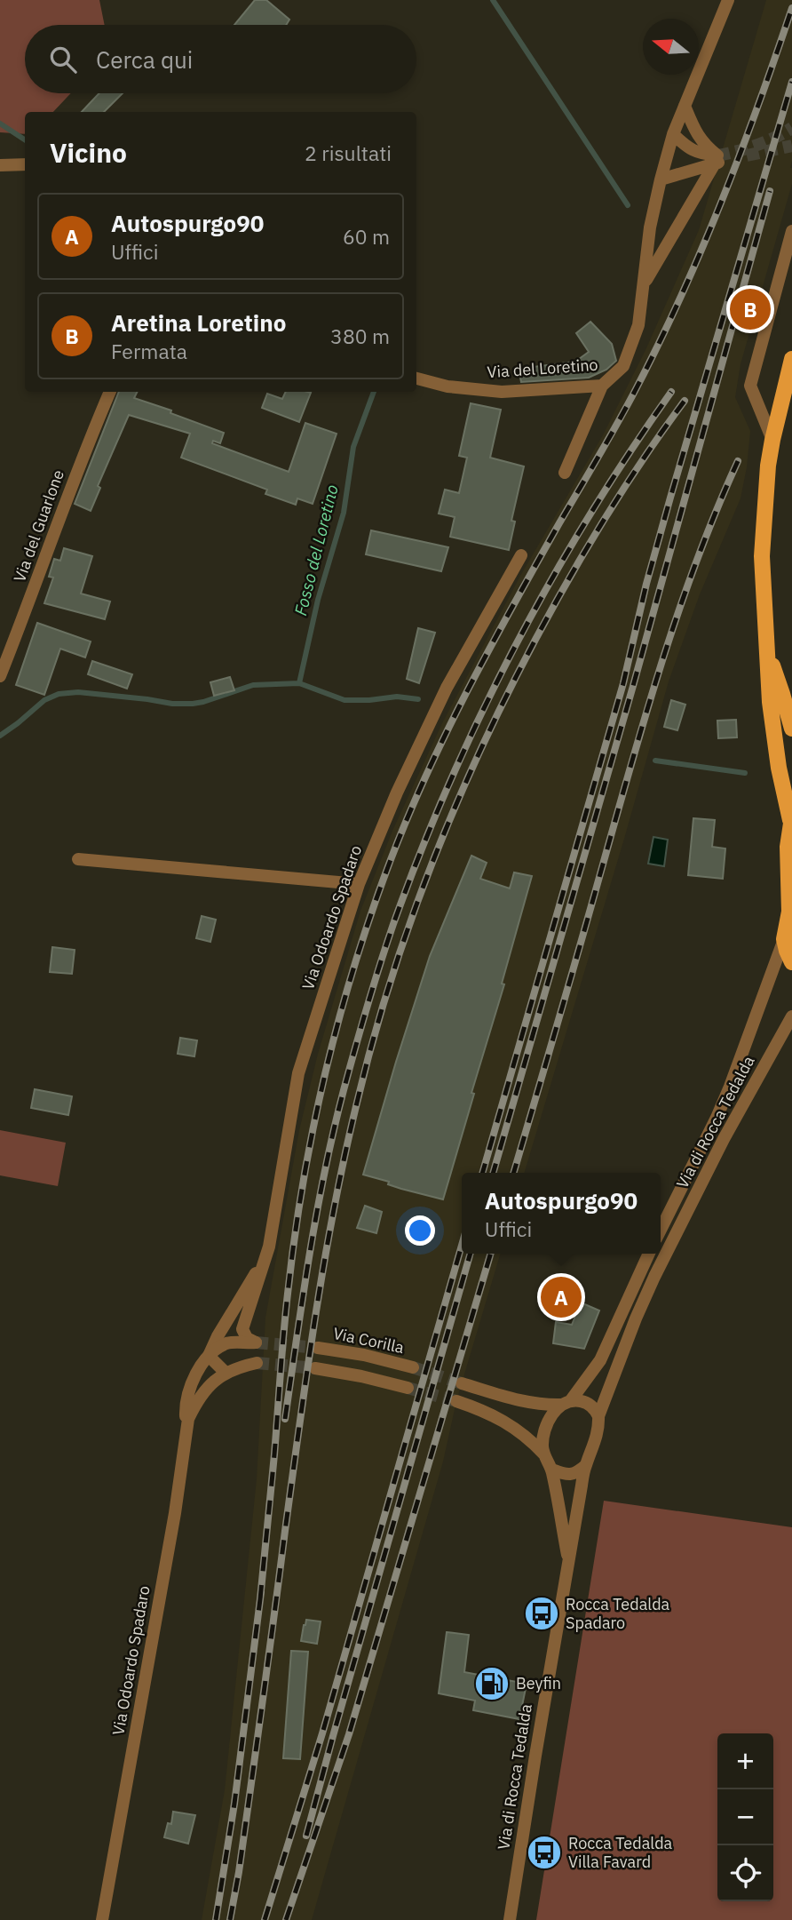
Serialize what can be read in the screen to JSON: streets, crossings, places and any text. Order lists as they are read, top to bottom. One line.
{"streets":{"street":["Via del Loretino","Via del Guarlone","Via Odoardo Spadaro","Via di Rocca Tedalda","Via Corilla"]},"water":["Fosso del Loretino"],"places":{"bus stop":["Rocca Tedalda Spadaro","Rocca Tedalda Villa Favard"],"fuel station":["Beyfin"]},"north":"left","page":{"search":"Cerca qui","heading":["Vicino","2 risultati"],"list":[{"mark":"A","name":"Autospurgo90","note":"Uffici","value":"60 m"},{"mark":"B","name":"Aretina Loretino","note":"Fermata","value":"380 m"}],"pins":["B","A"],"popup":["Autospurgo90","Uffici"],"map_buttons":["+","−"]}}
